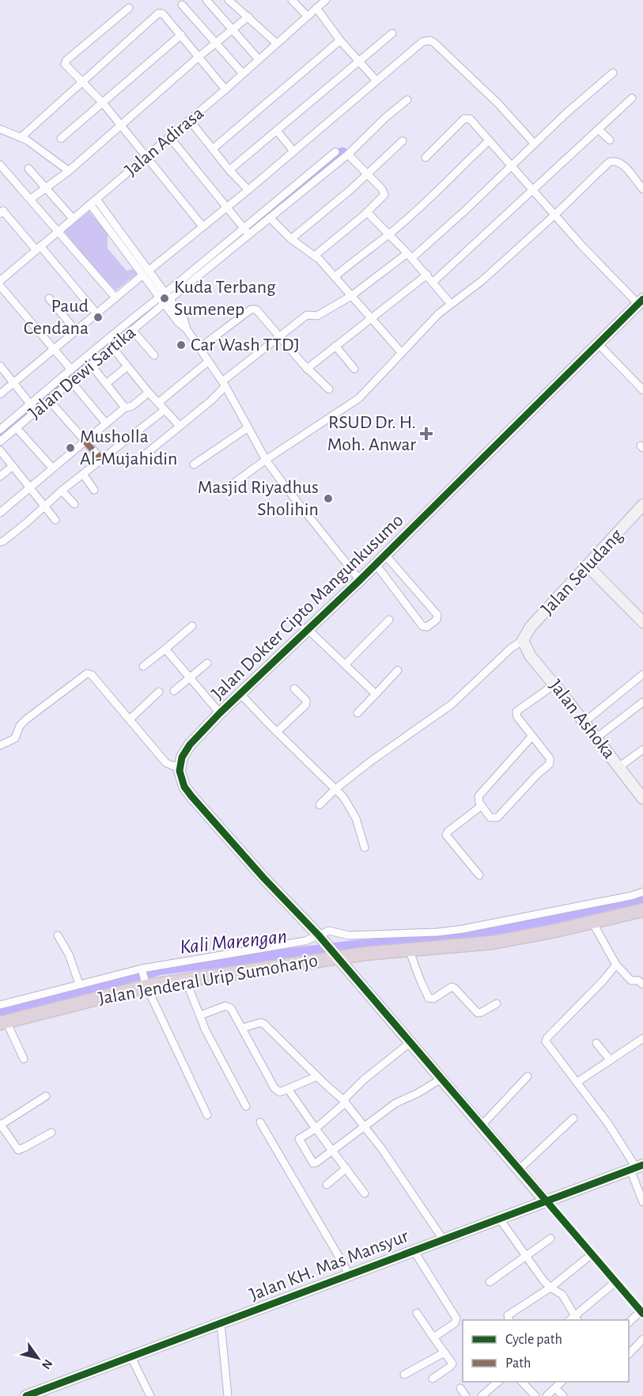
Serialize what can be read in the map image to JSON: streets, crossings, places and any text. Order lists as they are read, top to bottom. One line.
{"streets":{"highway":["Jalan Jenderal Urip Sumoharjo"],"street":["Jalan Adirasa","Jalan Dewi Sartika","Jalan Seludang","Jalan Dokter Cipto Mangunkusumo","Jalan Ashoka","Jalan KH. Mas Mansyur"]},"crossings":[["Jalan Seludang","Jalan Ashoka"]],"water":["Kali Marengan"],"places":{"other":["Kuda Terbang Sumenep","Paud Cendana","Car Wash TTDJ","Musholla Al-Mujahidin","Masjid Riyadhus Sholihin"],"health":["RSUD Dr. H. Moh. Anwar"]},"legend":["Cycle path","Path"],"north":"bottom right"}
